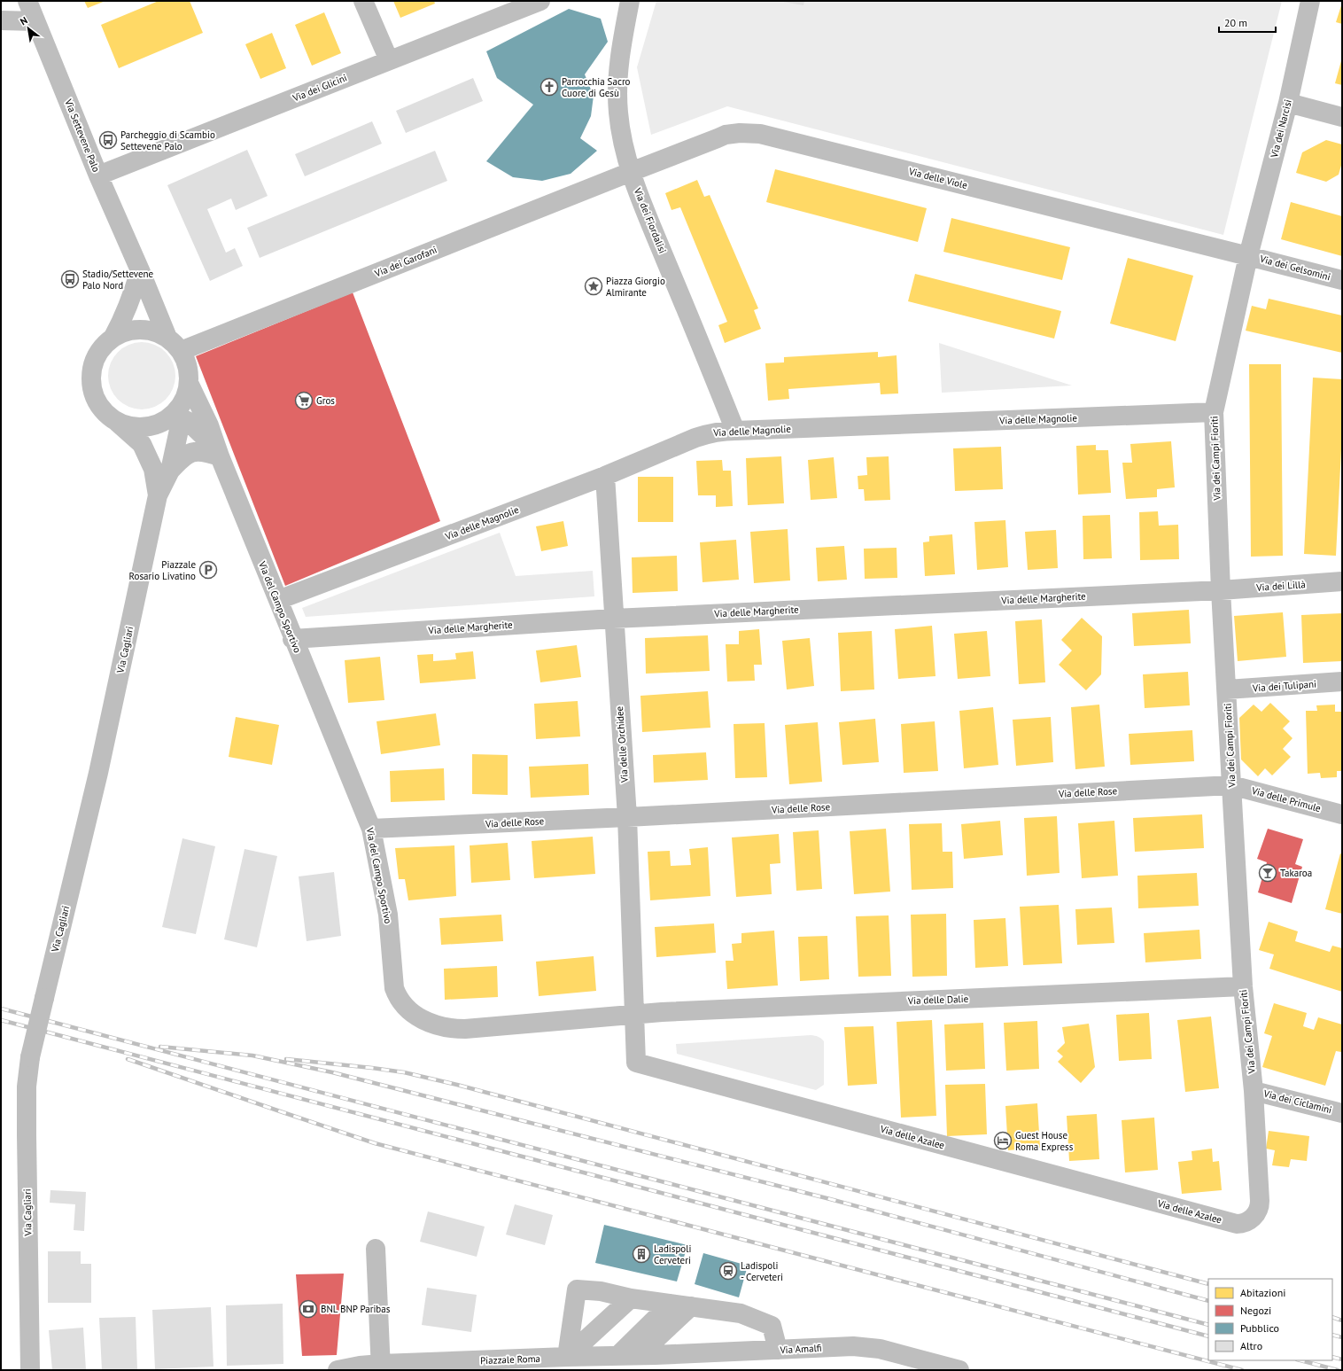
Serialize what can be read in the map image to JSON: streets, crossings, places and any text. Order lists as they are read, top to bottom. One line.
{"streets":{"street":["Via dei Glicini","Via dei Narcisi","Via Settevene Palo","Via delle Viole","Via dei Fiordalisi","Via dei Garofani","Via dei Gelsomini","Via delle Magnolie","Via dei Campi Fioriti","Via dei Lillà","Via delle Margherite","Via del Campo Sportivo","Via Cagliari","Via dei Tulipani","Via delle Orchidee","Via delle Rose","Via delle Primule","Via delle Dalie","Via dei Ciclamini","Via delle Azalee","Via Amalfi","Piazzale Roma"]},"crossings":[["Via dei Glicini","Via Settevene Palo"],["Via dei Narcisi","Via delle Viole"],["Via dei Narcisi","Via dei Gelsomini"],["Via dei Narcisi","Via dei Campi Fioriti"],["Via Settevene Palo","Via dei Garofani"],["Via Settevene Palo","Via del Campo Sportivo"],["Via Settevene Palo","Via Cagliari"],["Via delle Viole","Via dei Fiordalisi"],["Via delle Viole","Via dei Garofani"],["Via delle Viole","Via dei Gelsomini"],["Via delle Viole","Via dei Campi Fioriti"],["Via dei Fiordalisi","Via dei Garofani"],["Via dei Fiordalisi","Via delle Magnolie"],["Via dei Garofani","Via del Campo Sportivo"],["Via dei Garofani","Via Cagliari"],["Via dei Gelsomini","Via dei Campi Fioriti"],["Via delle Magnolie","Via dei Campi Fioriti"],["Via delle Magnolie","Via del Campo Sportivo"],["Via delle Magnolie","Via delle Orchidee"],["Via dei Campi Fioriti","Via dei Lillà"],["Via dei Campi Fioriti","Via delle Margherite"],["Via dei Campi Fioriti","Via dei Tulipani"],["Via dei Campi Fioriti","Via delle Rose"],["Via dei Campi Fioriti","Via delle Primule"],["Via dei Campi Fioriti","Via delle Dalie"],["Via dei Campi Fioriti","Via dei Ciclamini"],["Via dei Campi Fioriti","Via delle Azalee"],["Via dei Lillà","Via delle Margherite"],["Via delle Margherite","Via del Campo Sportivo"],["Via delle Margherite","Via delle Orchidee"],["Via del Campo Sportivo","Via Cagliari"],["Via del Campo Sportivo","Via delle Orchidee"],["Via del Campo Sportivo","Via delle Rose"],["Via del Campo Sportivo","Via delle Dalie"],["Via del Campo Sportivo","Via delle Azalee"],["Via delle Orchidee","Via delle Rose"],["Via delle Orchidee","Via delle Dalie"],["Via delle Orchidee","Via delle Azalee"],["Via delle Rose","Via delle Primule"],["Via delle Dalie","Via delle Azalee"],["Via Amalfi","Piazzale Roma"]],"places":{"church":["Parrocchia Sacro Cuore di Gesù"],"bus stop":["Parcheggio di Scambio Settevene Palo","Stadio/Settevene Palo Nord"],"place":["Piazza Giorgio Almirante"],"supermarket":["Gros"],"parking":["Piazzale Rosario Livatino"],"bar":["Takaroa"],"hotel":["Guest House Roma Express"],"building":["Ladispoli Cerveteri"],"station":["Ladispoli - Cerveteri"],"bank":["BNL BNP Paribas"]},"legend":["Abitazioni","Negozi","Pubblico","Altro"],"scale_bar":"20 m","north":"top left"}
